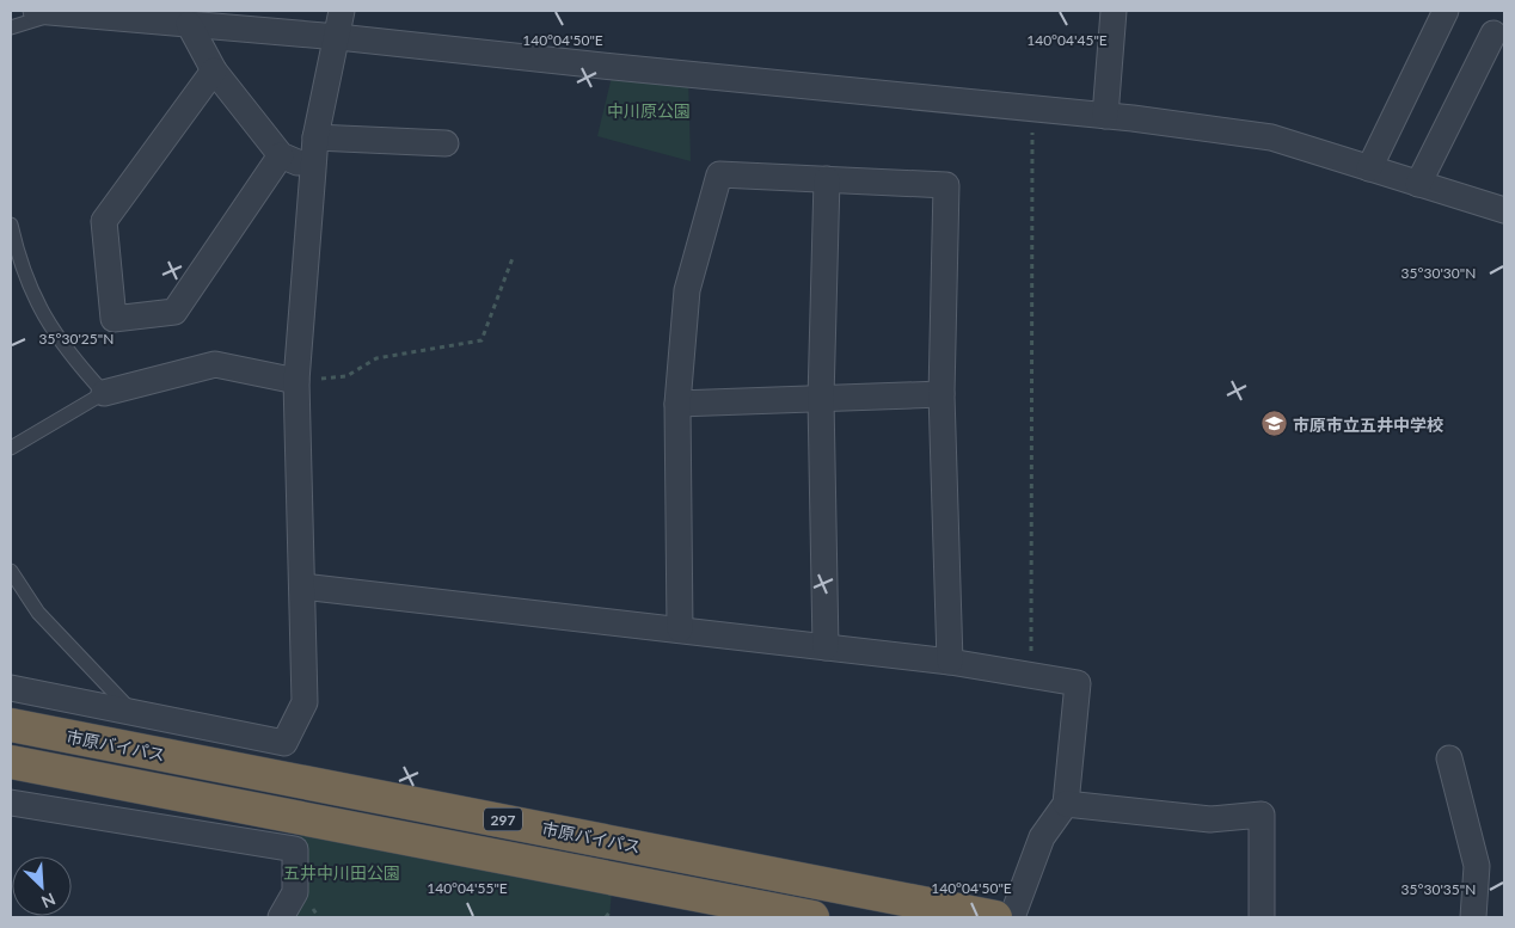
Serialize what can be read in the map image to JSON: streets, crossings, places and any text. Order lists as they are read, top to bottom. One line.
{"streets":{"highway":["市原バイパス","297"]},"parks":["中川原公園","五井中川田公園"],"places":{"school or university":["市原市立五井中学校"]},"north":"bottom right","coordinates":["140°04'50\"E","140°04'45\"E","35°30'30\"N","35°30'25\"N","140°04'55\"E","35°30'35\"N"]}
